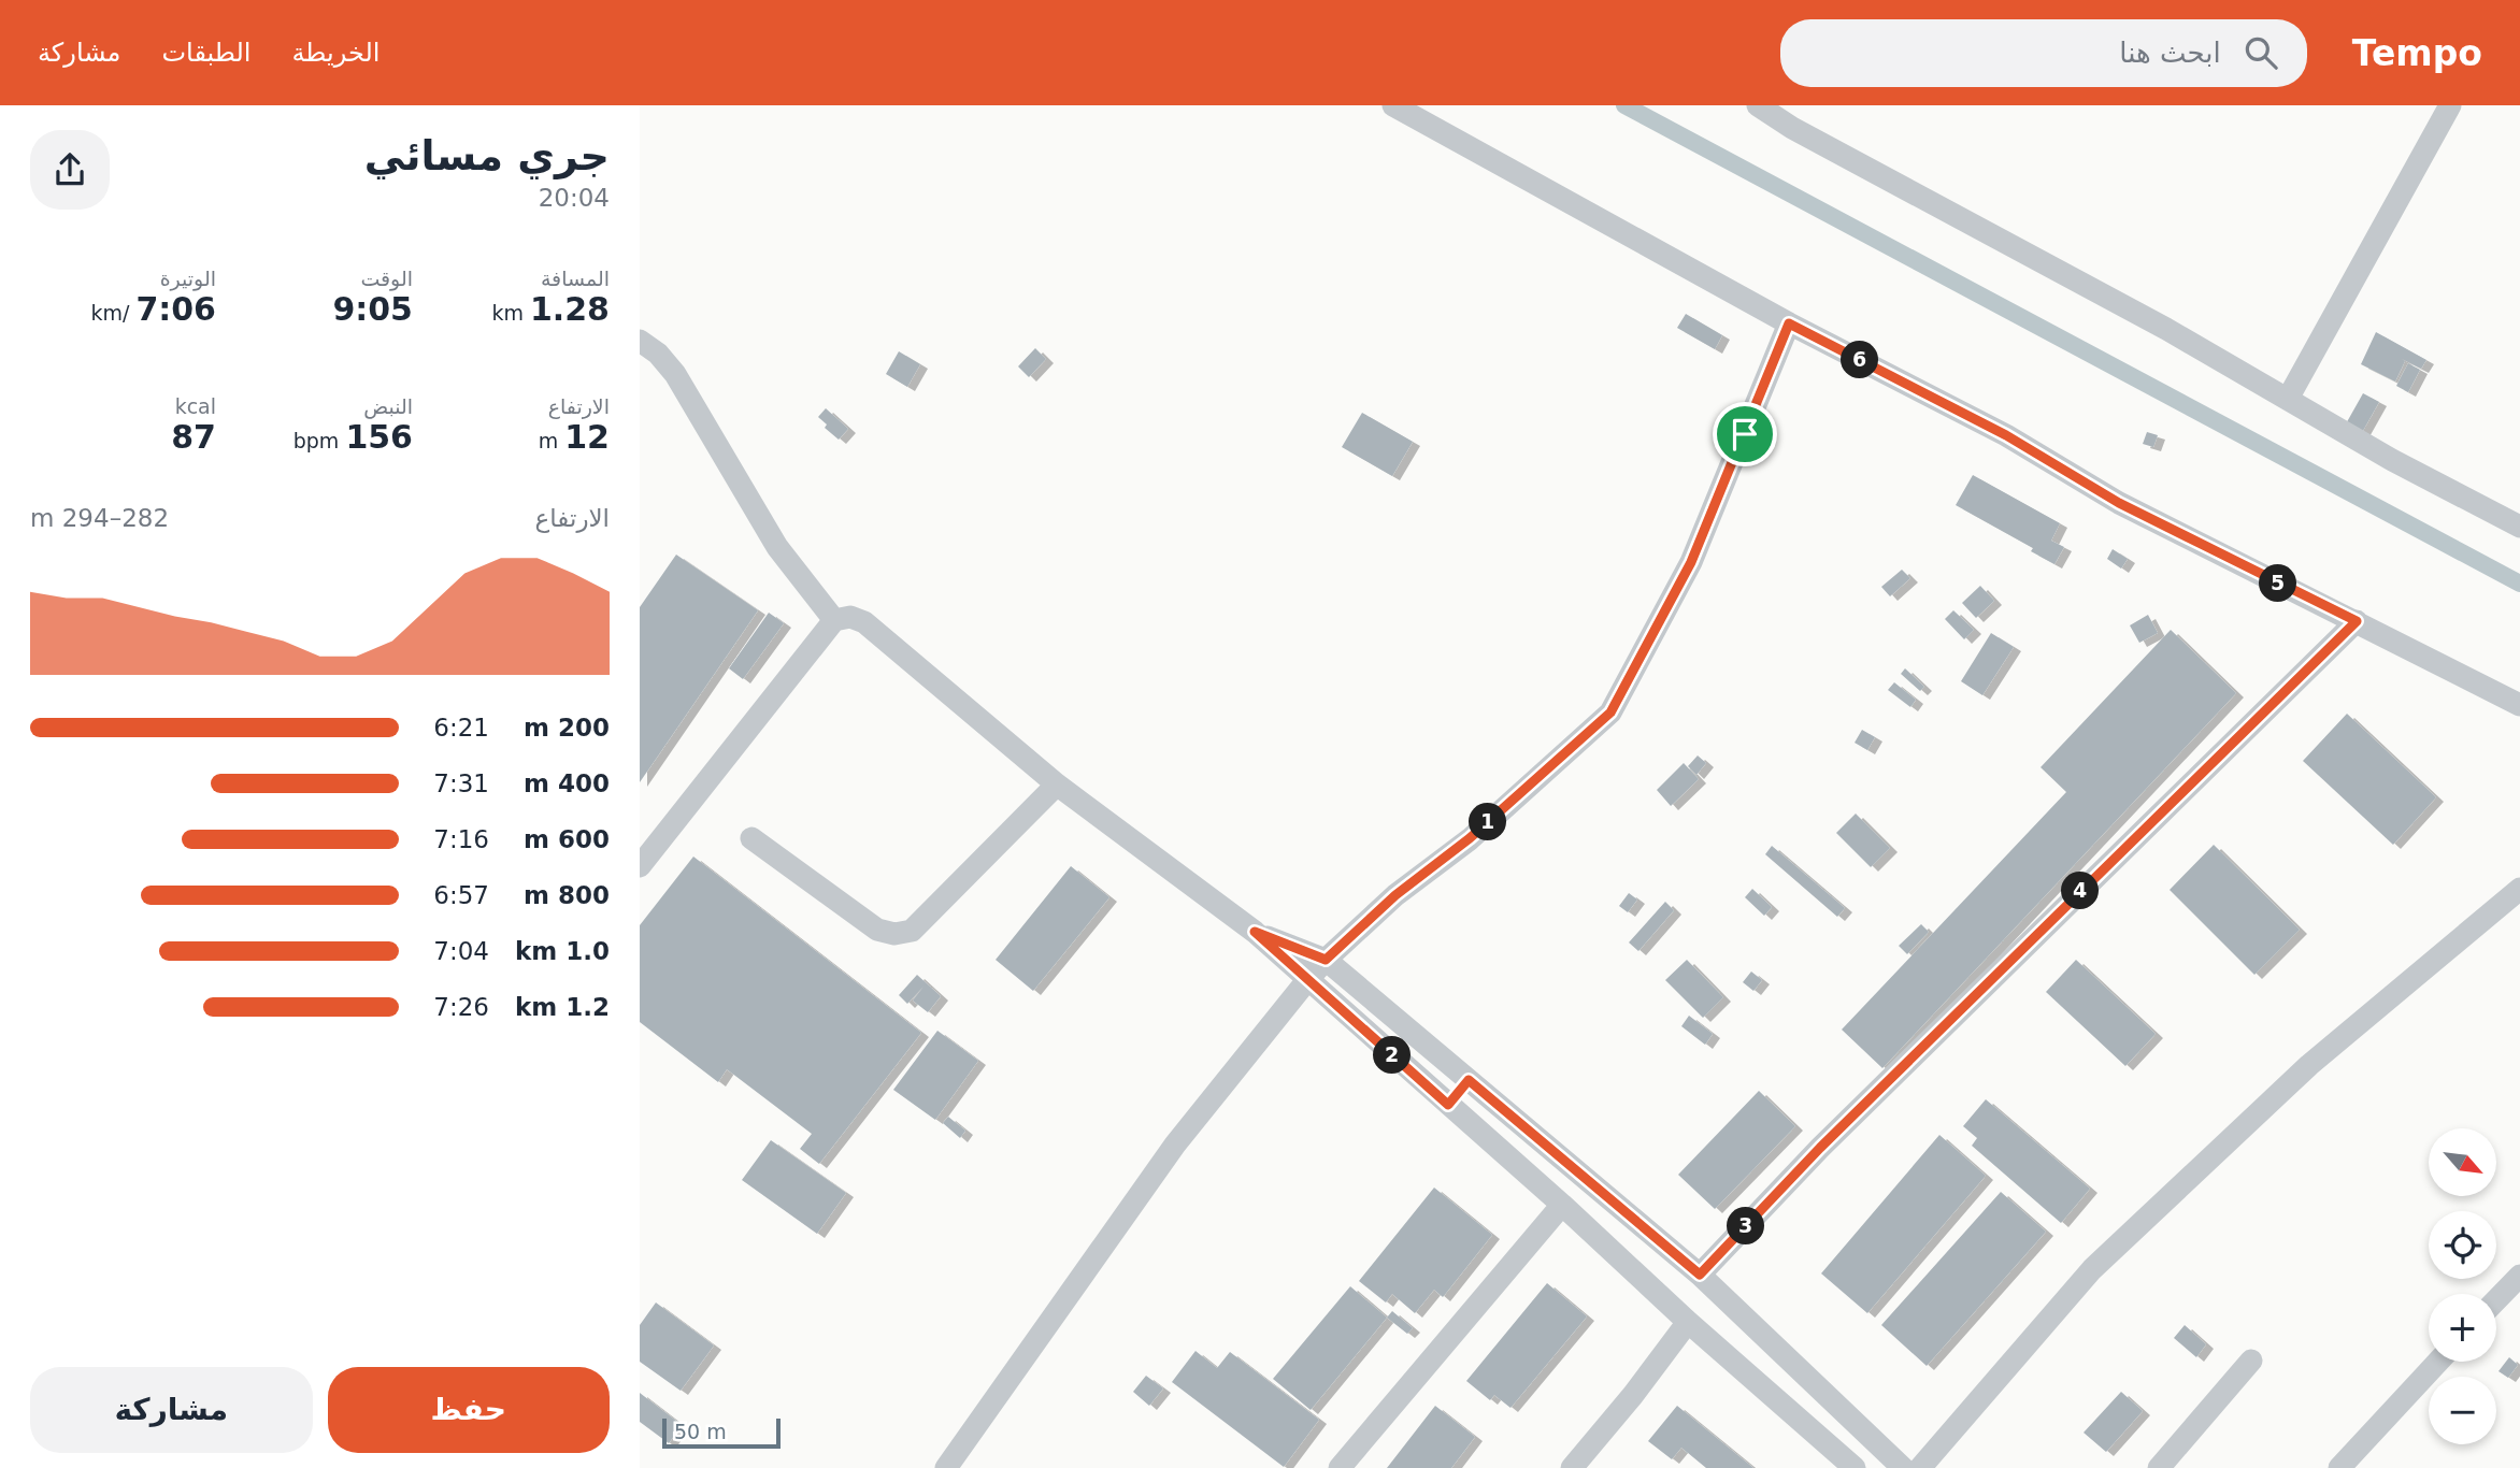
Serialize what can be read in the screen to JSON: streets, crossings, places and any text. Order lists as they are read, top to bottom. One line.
{"scale_bar":"50 m","north":"bottom right","page":{"header":"Tempo","search":"ابحث هنا","nav":["الخريطة","الطبقات","مشاركة"],"heading":["جري مسائي","20:04"],"stats":[["المسافة","1.28 km"],["الوقت","9:05"],["الوتيرة","7:06 /km"],["الارتفاع","12 m"],["النبض","156 bpm"],["kcal","87"]],"pins":["6","5","1","4","2","3"],"chart":["الارتفاع","282–294 m"],"list":[{"name":"200 m","note":"6:21"},{"name":"400 m","note":"7:31"},{"name":"600 m","note":"7:16"},{"name":"800 m","note":"6:57"},{"name":"1.0 km","note":"7:04"},{"name":"1.2 km","note":"7:26"}],"map_buttons":["+","−"],"buttons":["حفظ","مشاركة"],"scale":"50 m"}}
